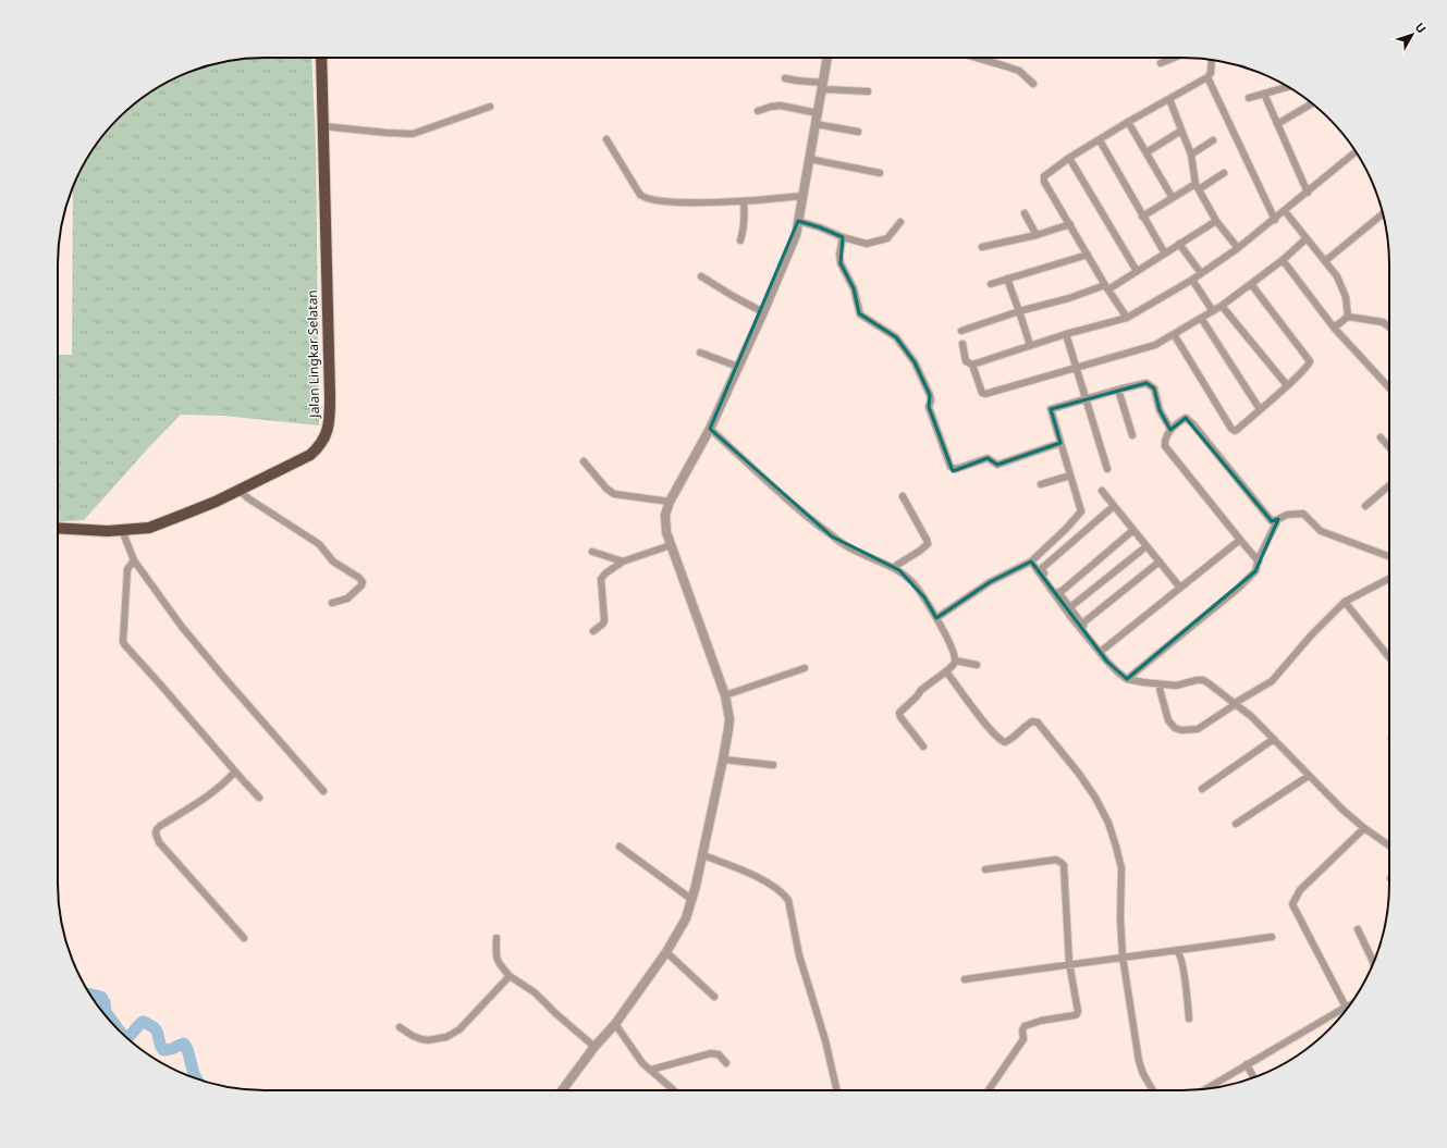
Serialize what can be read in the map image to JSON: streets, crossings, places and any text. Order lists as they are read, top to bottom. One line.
{"streets":{"highway":["Jalan Lingkar Selatan"]},"north":"top right"}
